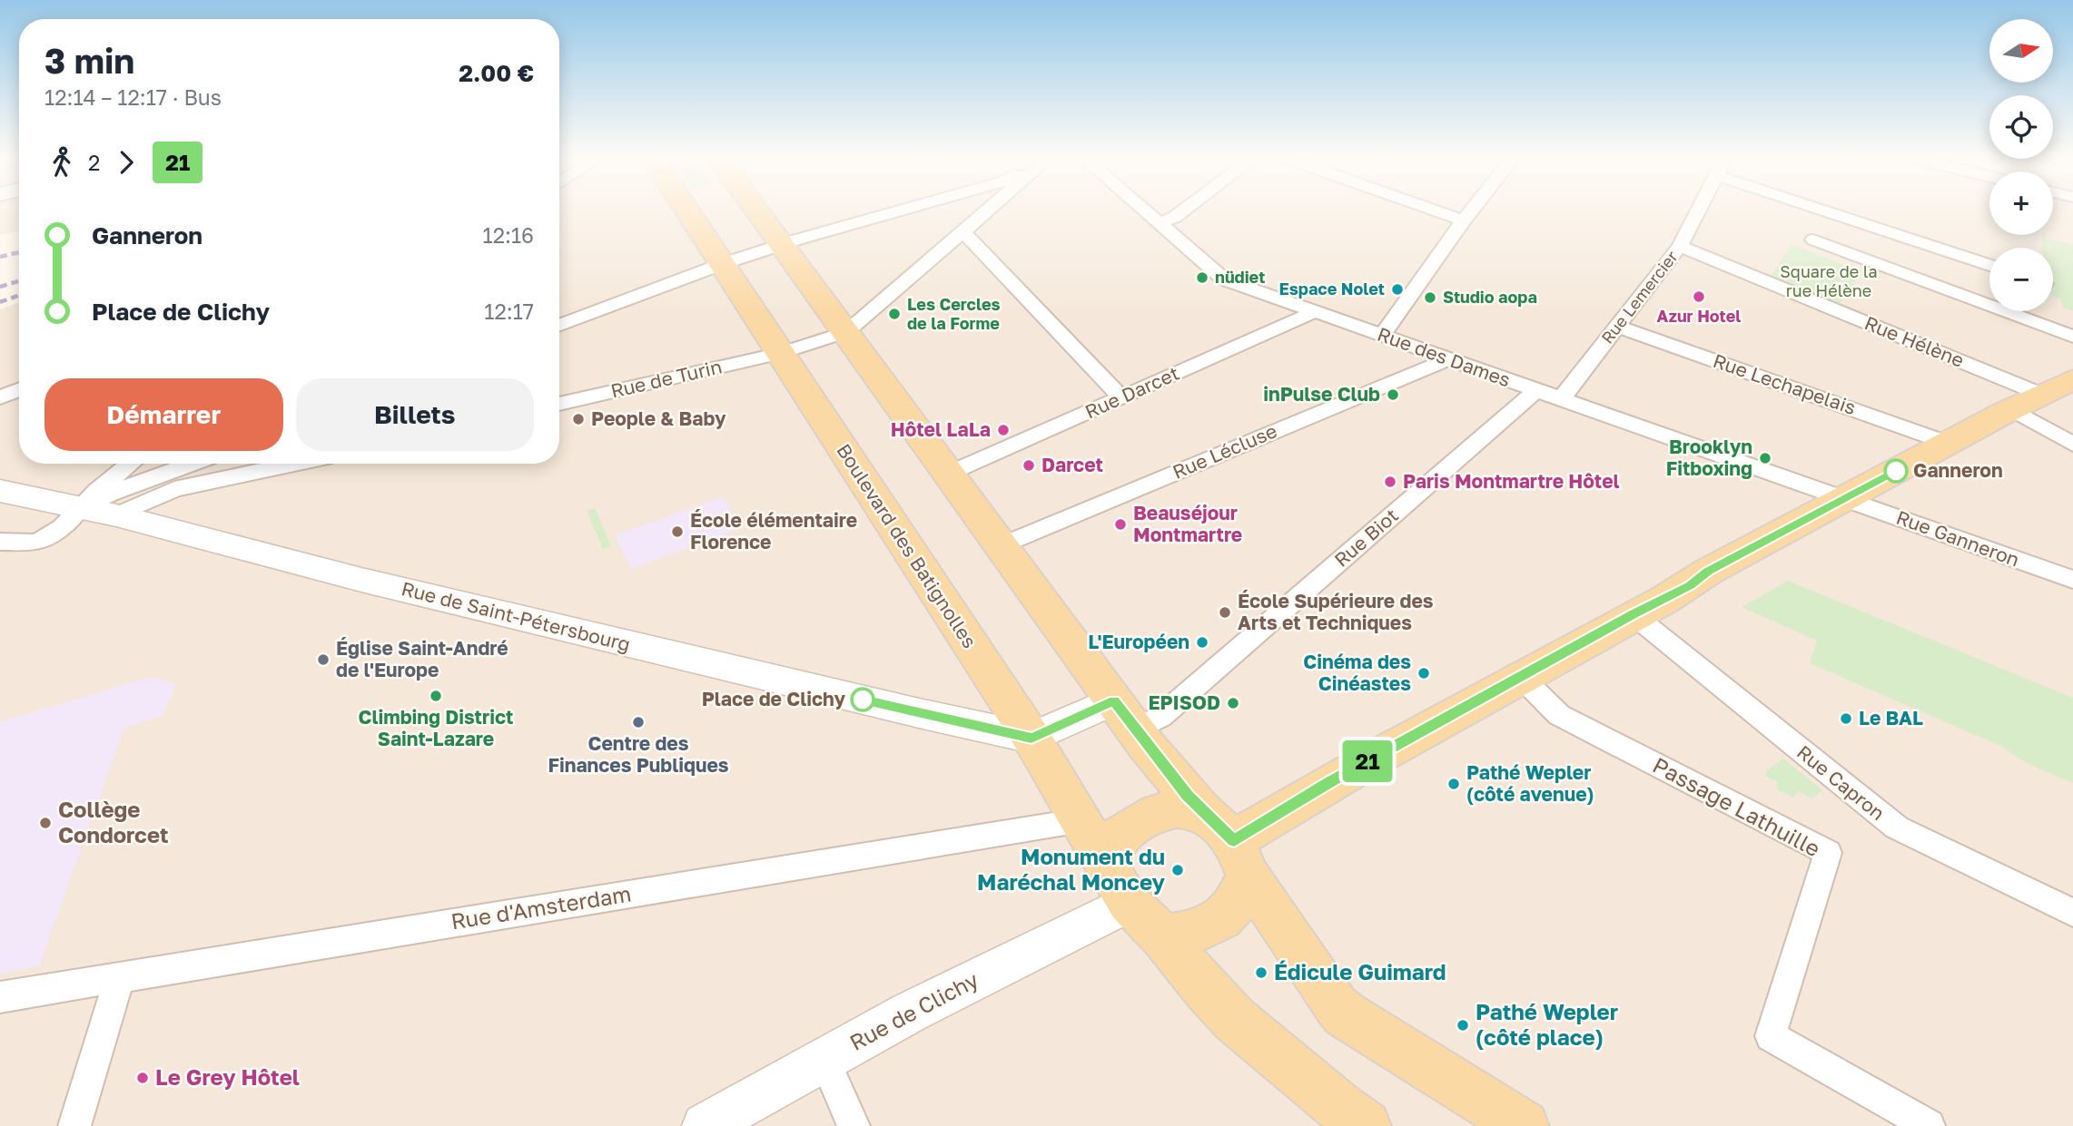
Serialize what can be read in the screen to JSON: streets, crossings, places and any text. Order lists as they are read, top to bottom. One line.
{"streets":{"main road":["Boulevard des Batignolles","Rue de Saint-Pétersbourg","Rue de Clichy"],"street":["Rue Lemercier","Rue Hélène","Rue des Dames","Rue de Turin","Rue Lechapelais","Rue Darcet","Rue Lécluse","Rue Biot","Rue Ganneron","Rue Capron","Passage Lathuille","Rue d'Amsterdam"]},"crossings":[["Rue Lemercier","Rue Hélène"],["Rue Lemercier","Rue des Dames"],["Rue Lemercier","Rue Lechapelais"],["Rue des Dames","Rue Darcet"],["Rue des Dames","Rue Lécluse"],["Rue des Dames","Rue Biot"],["Rue des Dames","Rue Ganneron"],["Rue de Turin","Boulevard des Batignolles"],["Boulevard des Batignolles","Rue de Saint-Pétersbourg"]],"parks":["Square de la rue Hélène"],"places":["nüdiet","Espace Nolet","Azur Hotel","Studio aopa","Les Cercles de la Forme","inPulse Club","People & Baby","Hôtel LaLa","Brooklyn Fitboxing","Darcet","Ganneron","Paris Montmartre Hôtel","Beauséjour Montmartre","École élémentaire Florence","École Supérieure des Arts et Techniques","L'Européen","Église Saint-André de l'Europe","Cinéma des Cinéastes","Climbing District Saint-Lazare","Place de Clichy","EPISOD","Le BAL","Centre des Finances Publiques","Pathé Wepler (côté avenue)","Collège Condorcet","Monument du Maréchal Moncey","Édicule Guimard","Pathé Wepler (côté place)","Le Grey Hôtel"],"lines":["bus line 21"],"north":"right","page":{"on_map":"21","map_buttons":["+","−"],"heading":["3 min","12:14 – 12:17 · Bus","2.00 €"],"legs":["2","21"],"list":[{"name":"Ganneron","value":"12:16"},{"name":"Place de Clichy","value":"12:17"}],"buttons":["Démarrer","Billets"]}}
